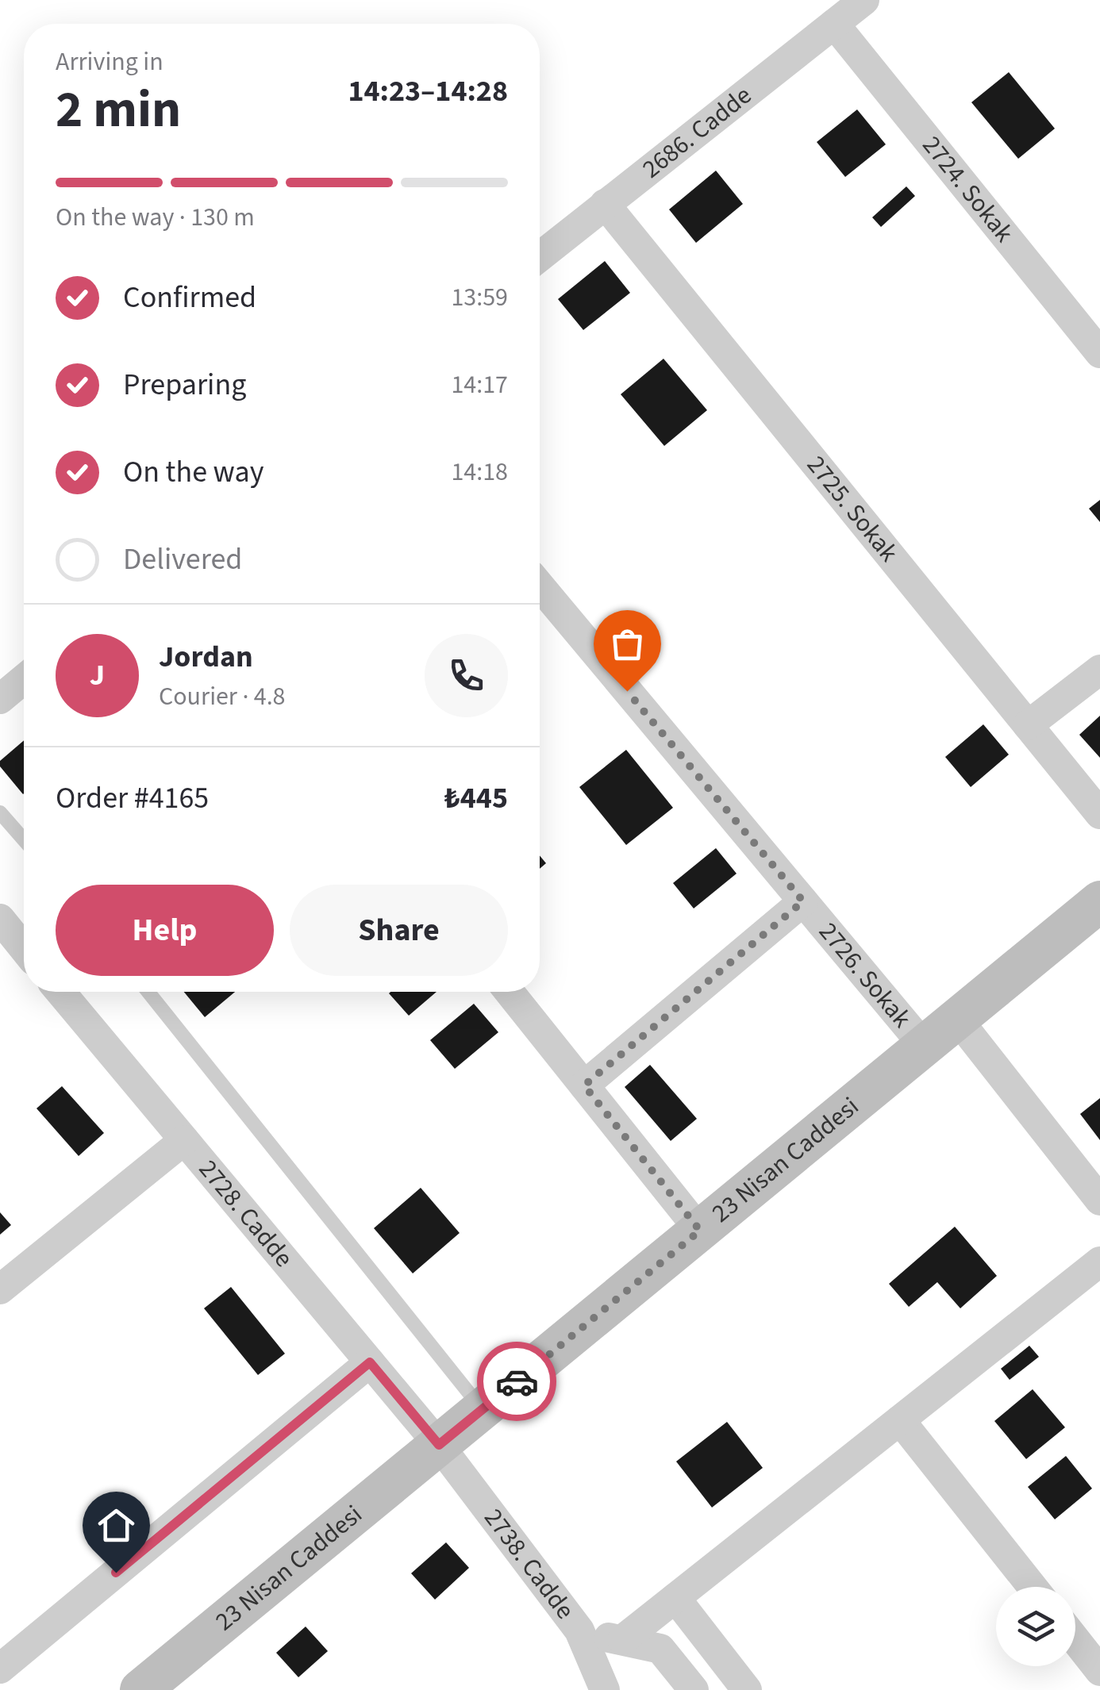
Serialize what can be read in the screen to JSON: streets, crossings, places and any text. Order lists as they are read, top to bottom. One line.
{"streets":{"main road":["23 Nisan Caddesi"],"street":["2686. Cadde","2724. Sokak","2725. Sokak","2726. Sokak","2728. Cadde","2738. Cadde"]},"crossings":[["2686. Cadde","2724. Sokak"],["2686. Cadde","2725. Sokak"],["2726. Sokak","23 Nisan Caddesi"],["23 Nisan Caddesi","2728. Cadde"],["23 Nisan Caddesi","2738. Cadde"],["2728. Cadde","2738. Cadde"]],"page":{"heading":["2 min","Arriving in","14:23–14:28"],"panel":["Jordan","Courier · 4.8","Order #4165","₺445"],"bar":"On the way · 130 m","list":[["Confirmed","13:59"],["Preparing","14:17"],["On the way","14:18"],"Delivered"],"round":"J","buttons":["Help","Share"]}}
